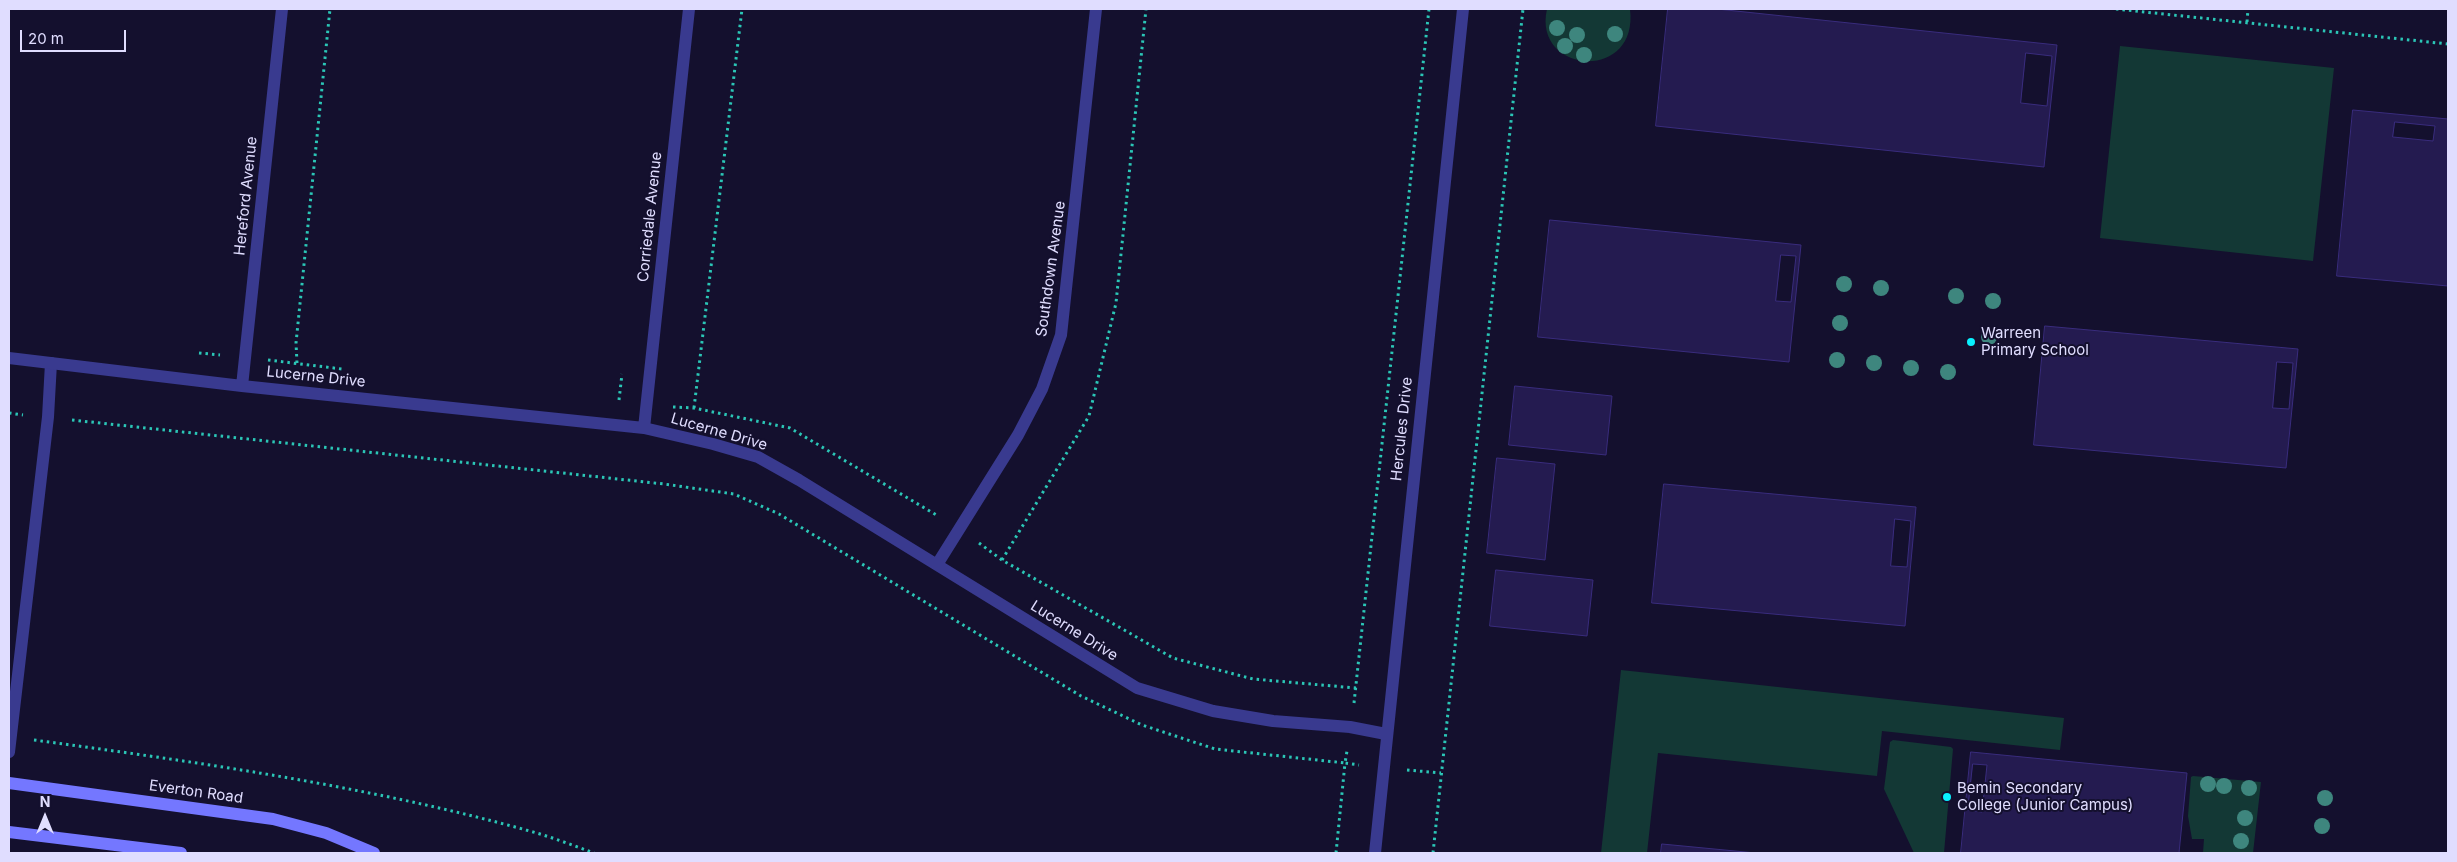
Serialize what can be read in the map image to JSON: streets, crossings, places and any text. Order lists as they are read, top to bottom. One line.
{"streets":{"street":["Hereford Avenue","Corriedale Avenue","Southdown Avenue","Lucerne Drive","Hercules Drive","Everton Road"]},"crossings":[["Hereford Avenue","Lucerne Drive"],["Corriedale Avenue","Lucerne Drive"],["Southdown Avenue","Lucerne Drive"],["Lucerne Drive","Hercules Drive"]],"places":["Warreen Primary School","Bemin Secondary College (Junior Campus)"],"scale_bar":"20 m","north":"top"}
